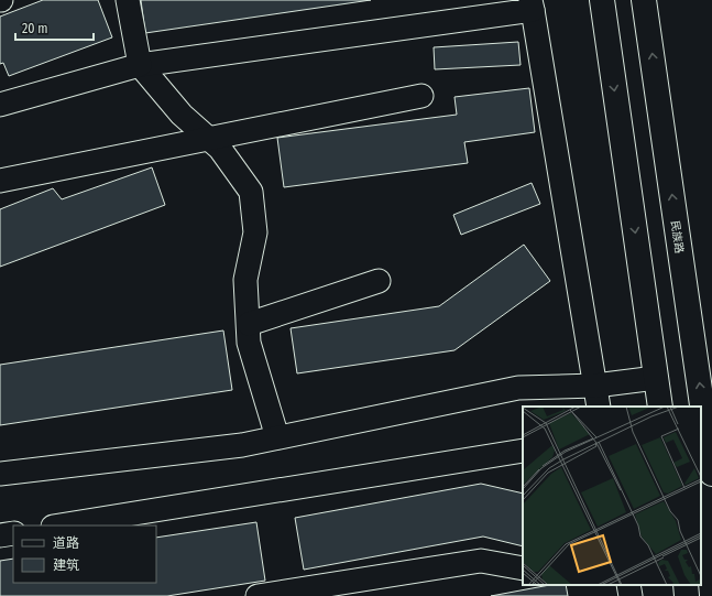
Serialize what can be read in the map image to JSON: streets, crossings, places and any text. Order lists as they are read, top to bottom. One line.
{"streets":{"street":["民族路"]},"legend":["道路","建筑"],"scale_bar":"20 m"}
